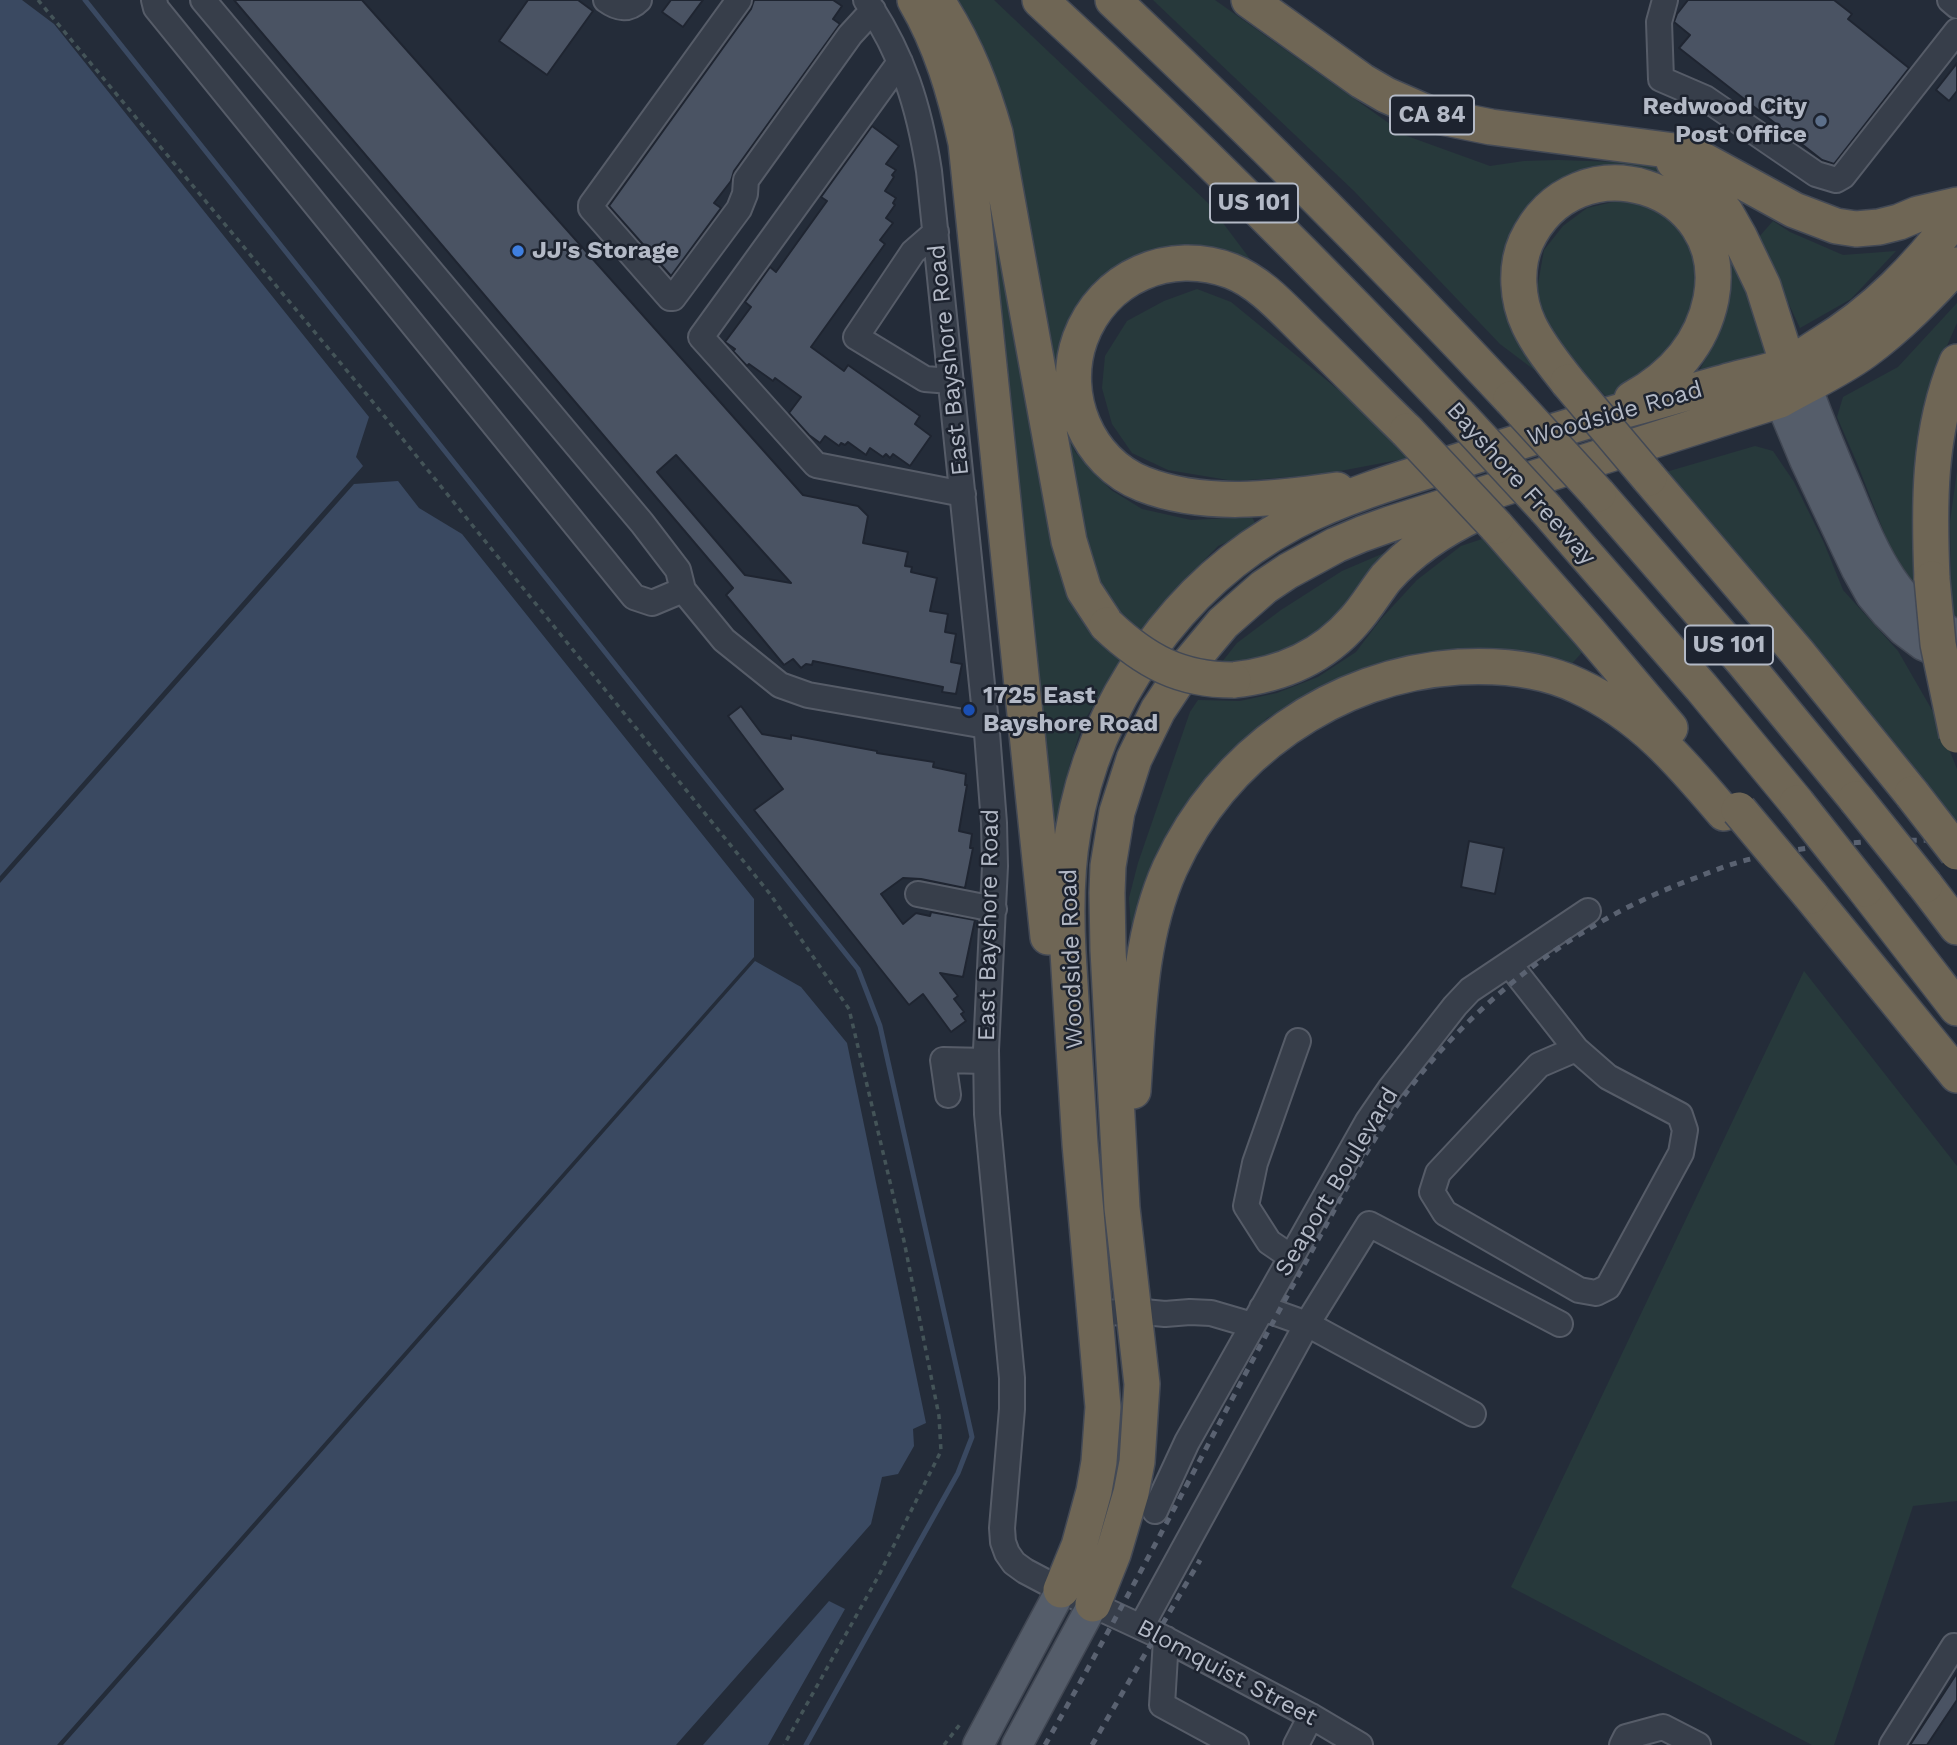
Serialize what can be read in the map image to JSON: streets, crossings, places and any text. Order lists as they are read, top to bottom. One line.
{"streets":{"highway":["CA 84","US 101","Woodside Road","Bayshore Freeway"],"street":["East Bayshore Road","Seaport Boulevard","Blomquist Street"]},"crossings":[["East Bayshore Road","Woodside Road"],["East Bayshore Road","Blomquist Street"],["Woodside Road","Blomquist Street"]],"places":["Redwood City Post Office","JJ's Storage","1725 East Bayshore Road"]}
